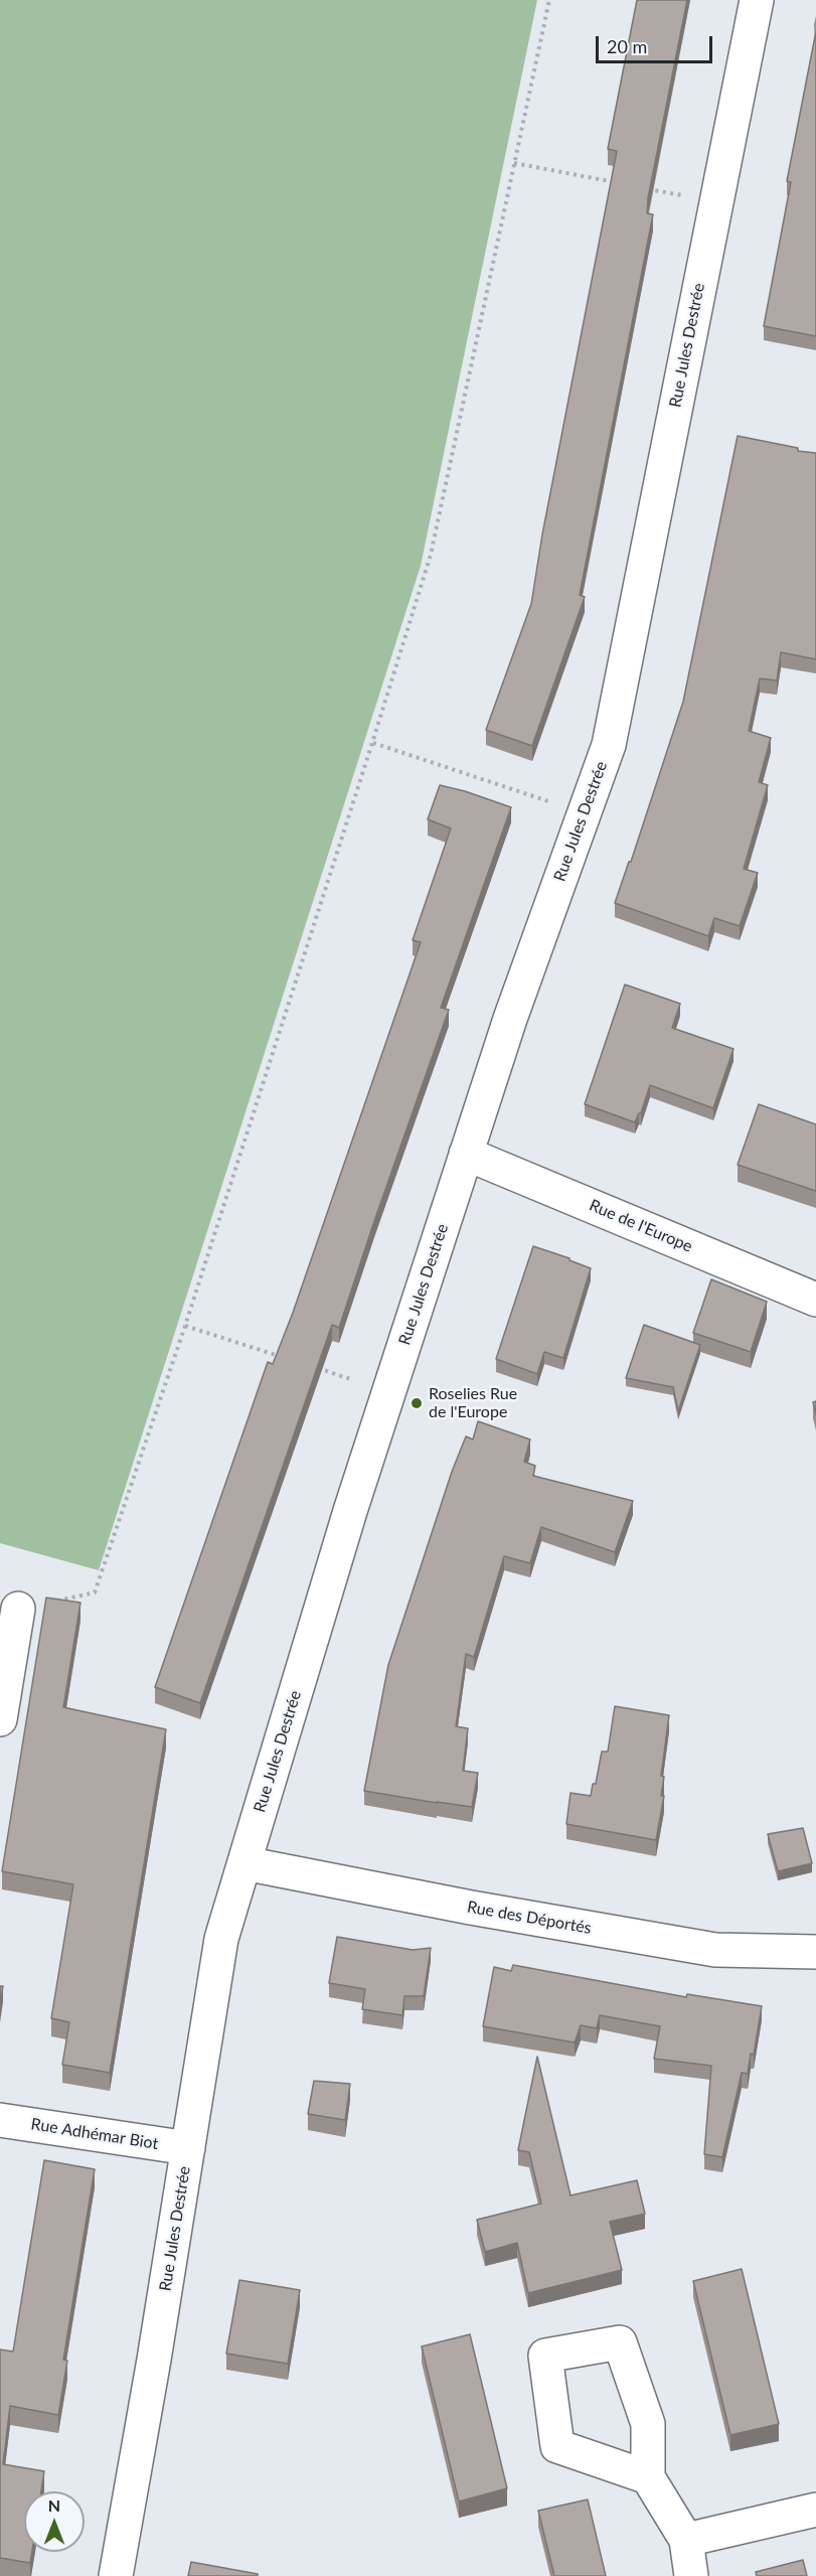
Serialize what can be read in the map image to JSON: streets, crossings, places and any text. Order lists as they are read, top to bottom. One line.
{"streets":{"street":["Rue Jules Destrée","Rue de l'Europe","Rue des Déportés","Rue Adhémar Biot"]},"crossings":[["Rue Jules Destrée","Rue de l'Europe"],["Rue Jules Destrée","Rue des Déportés"],["Rue Jules Destrée","Rue Adhémar Biot"]],"places":["Roselies Rue de l'Europe"],"scale_bar":"20 m","north":"top"}
